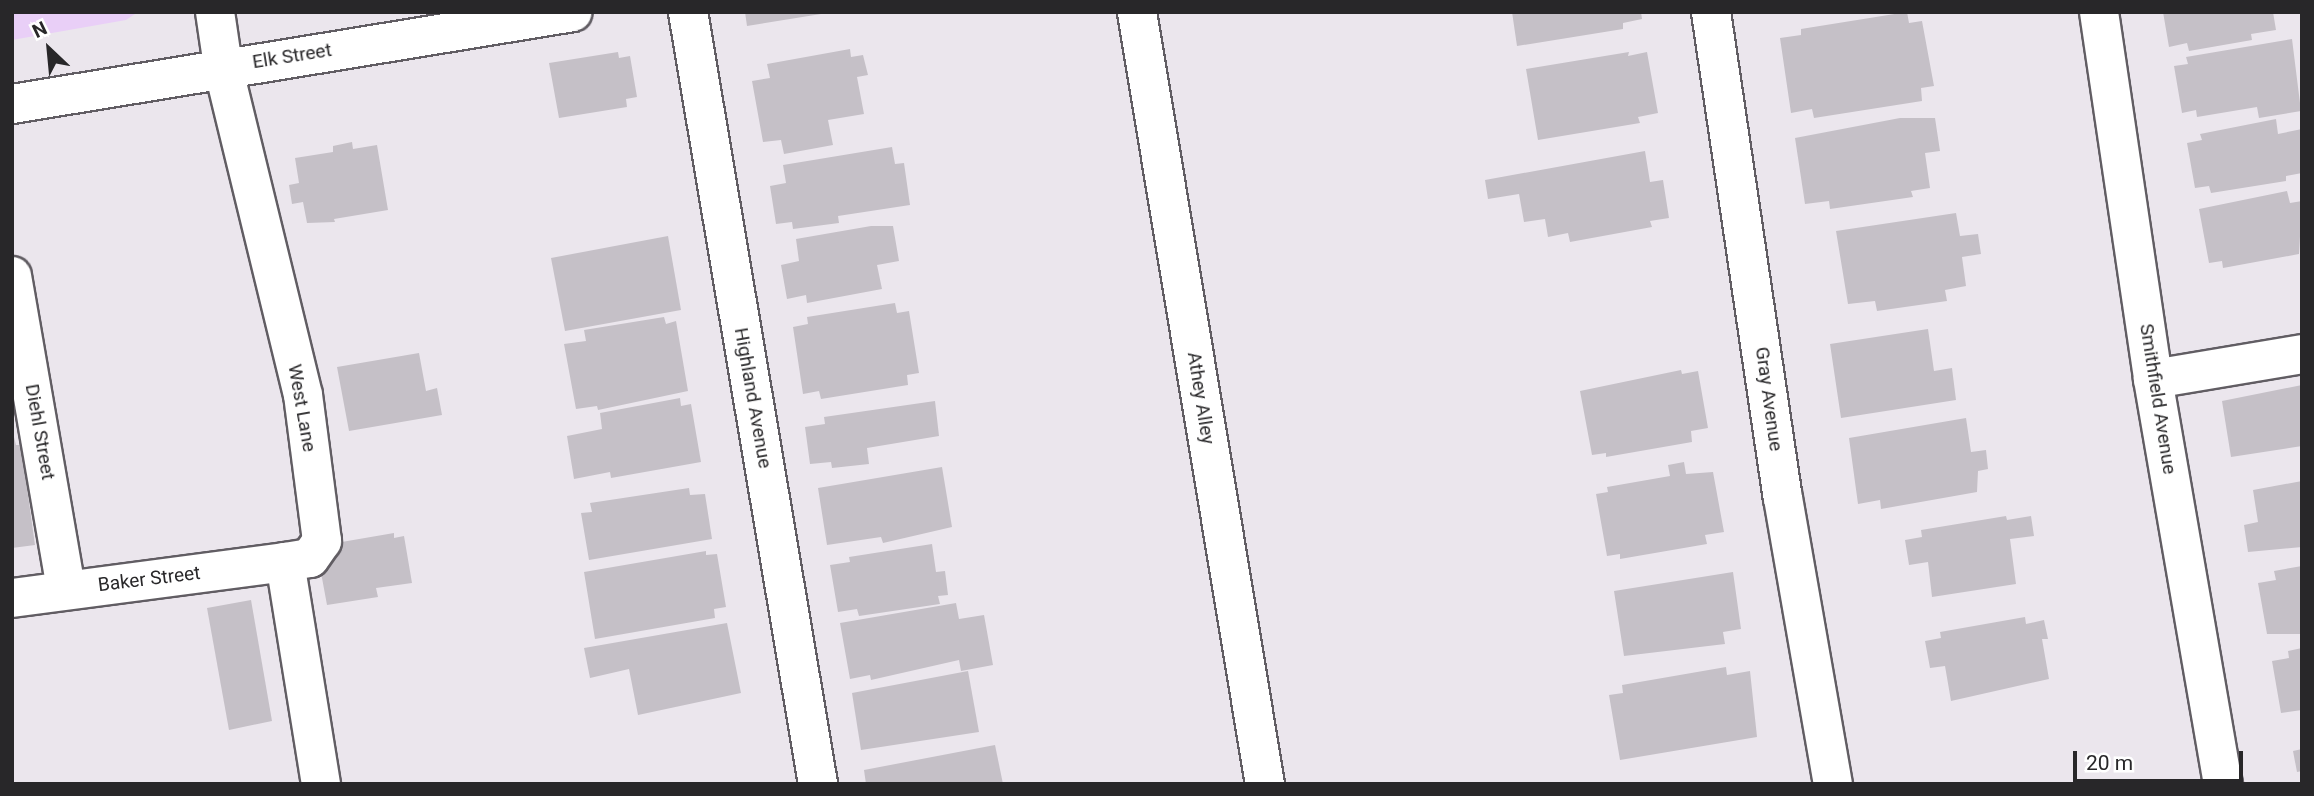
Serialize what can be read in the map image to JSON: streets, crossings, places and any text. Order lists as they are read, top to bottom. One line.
{"streets":{"street":["Elk Street","Highland Avenue","Athey Alley","Gray Avenue","Smithfield Avenue","West Lane","Diehl Street","Baker Street"]},"crossings":[["Elk Street","West Lane"],["West Lane","Baker Street"],["Diehl Street","Baker Street"]],"scale_bar":"20 m","north":"top left"}
